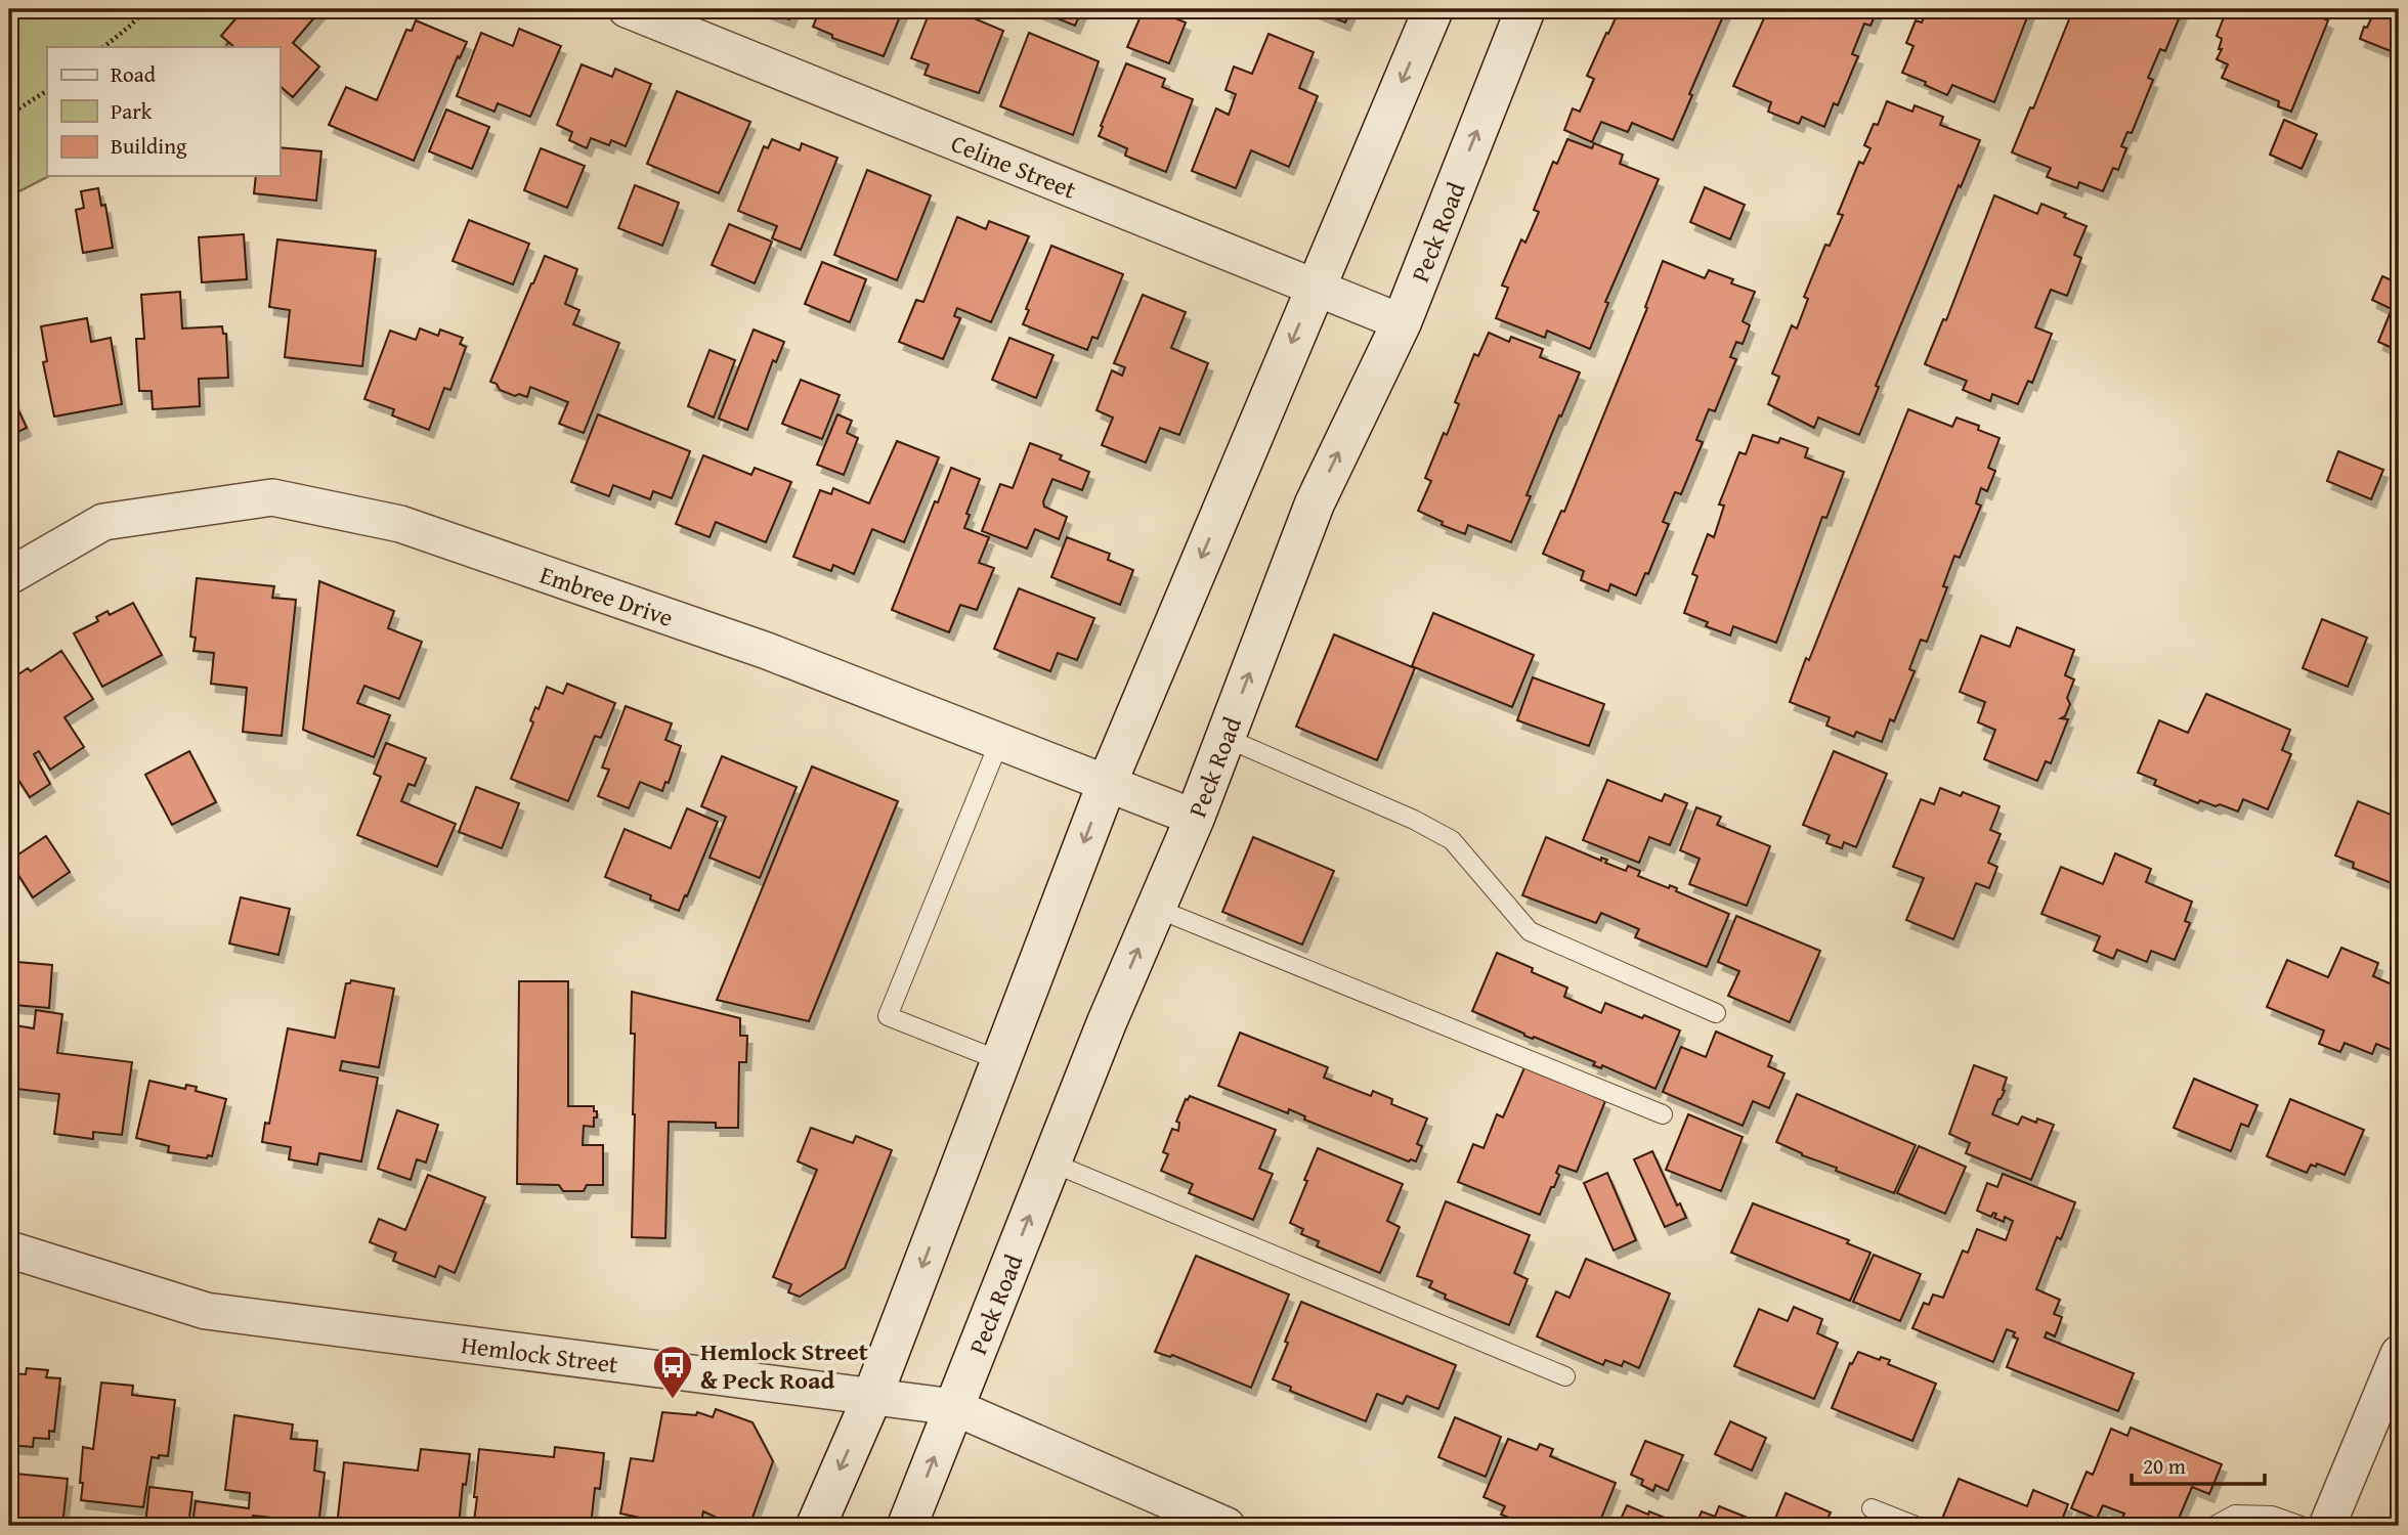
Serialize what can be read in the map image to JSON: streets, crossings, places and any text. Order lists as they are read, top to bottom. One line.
{"streets":{"main road":["Peck Road"],"street":["Celine Street","Embree Drive","Hemlock Street"]},"crossings":[["Celine Street","Peck Road"],["Peck Road","Embree Drive"],["Peck Road","Hemlock Street"]],"places":{"bus stop":["Hemlock Street & Peck Road"]},"legend":["Road","Park","Building"],"scale_bar":"20 m"}
